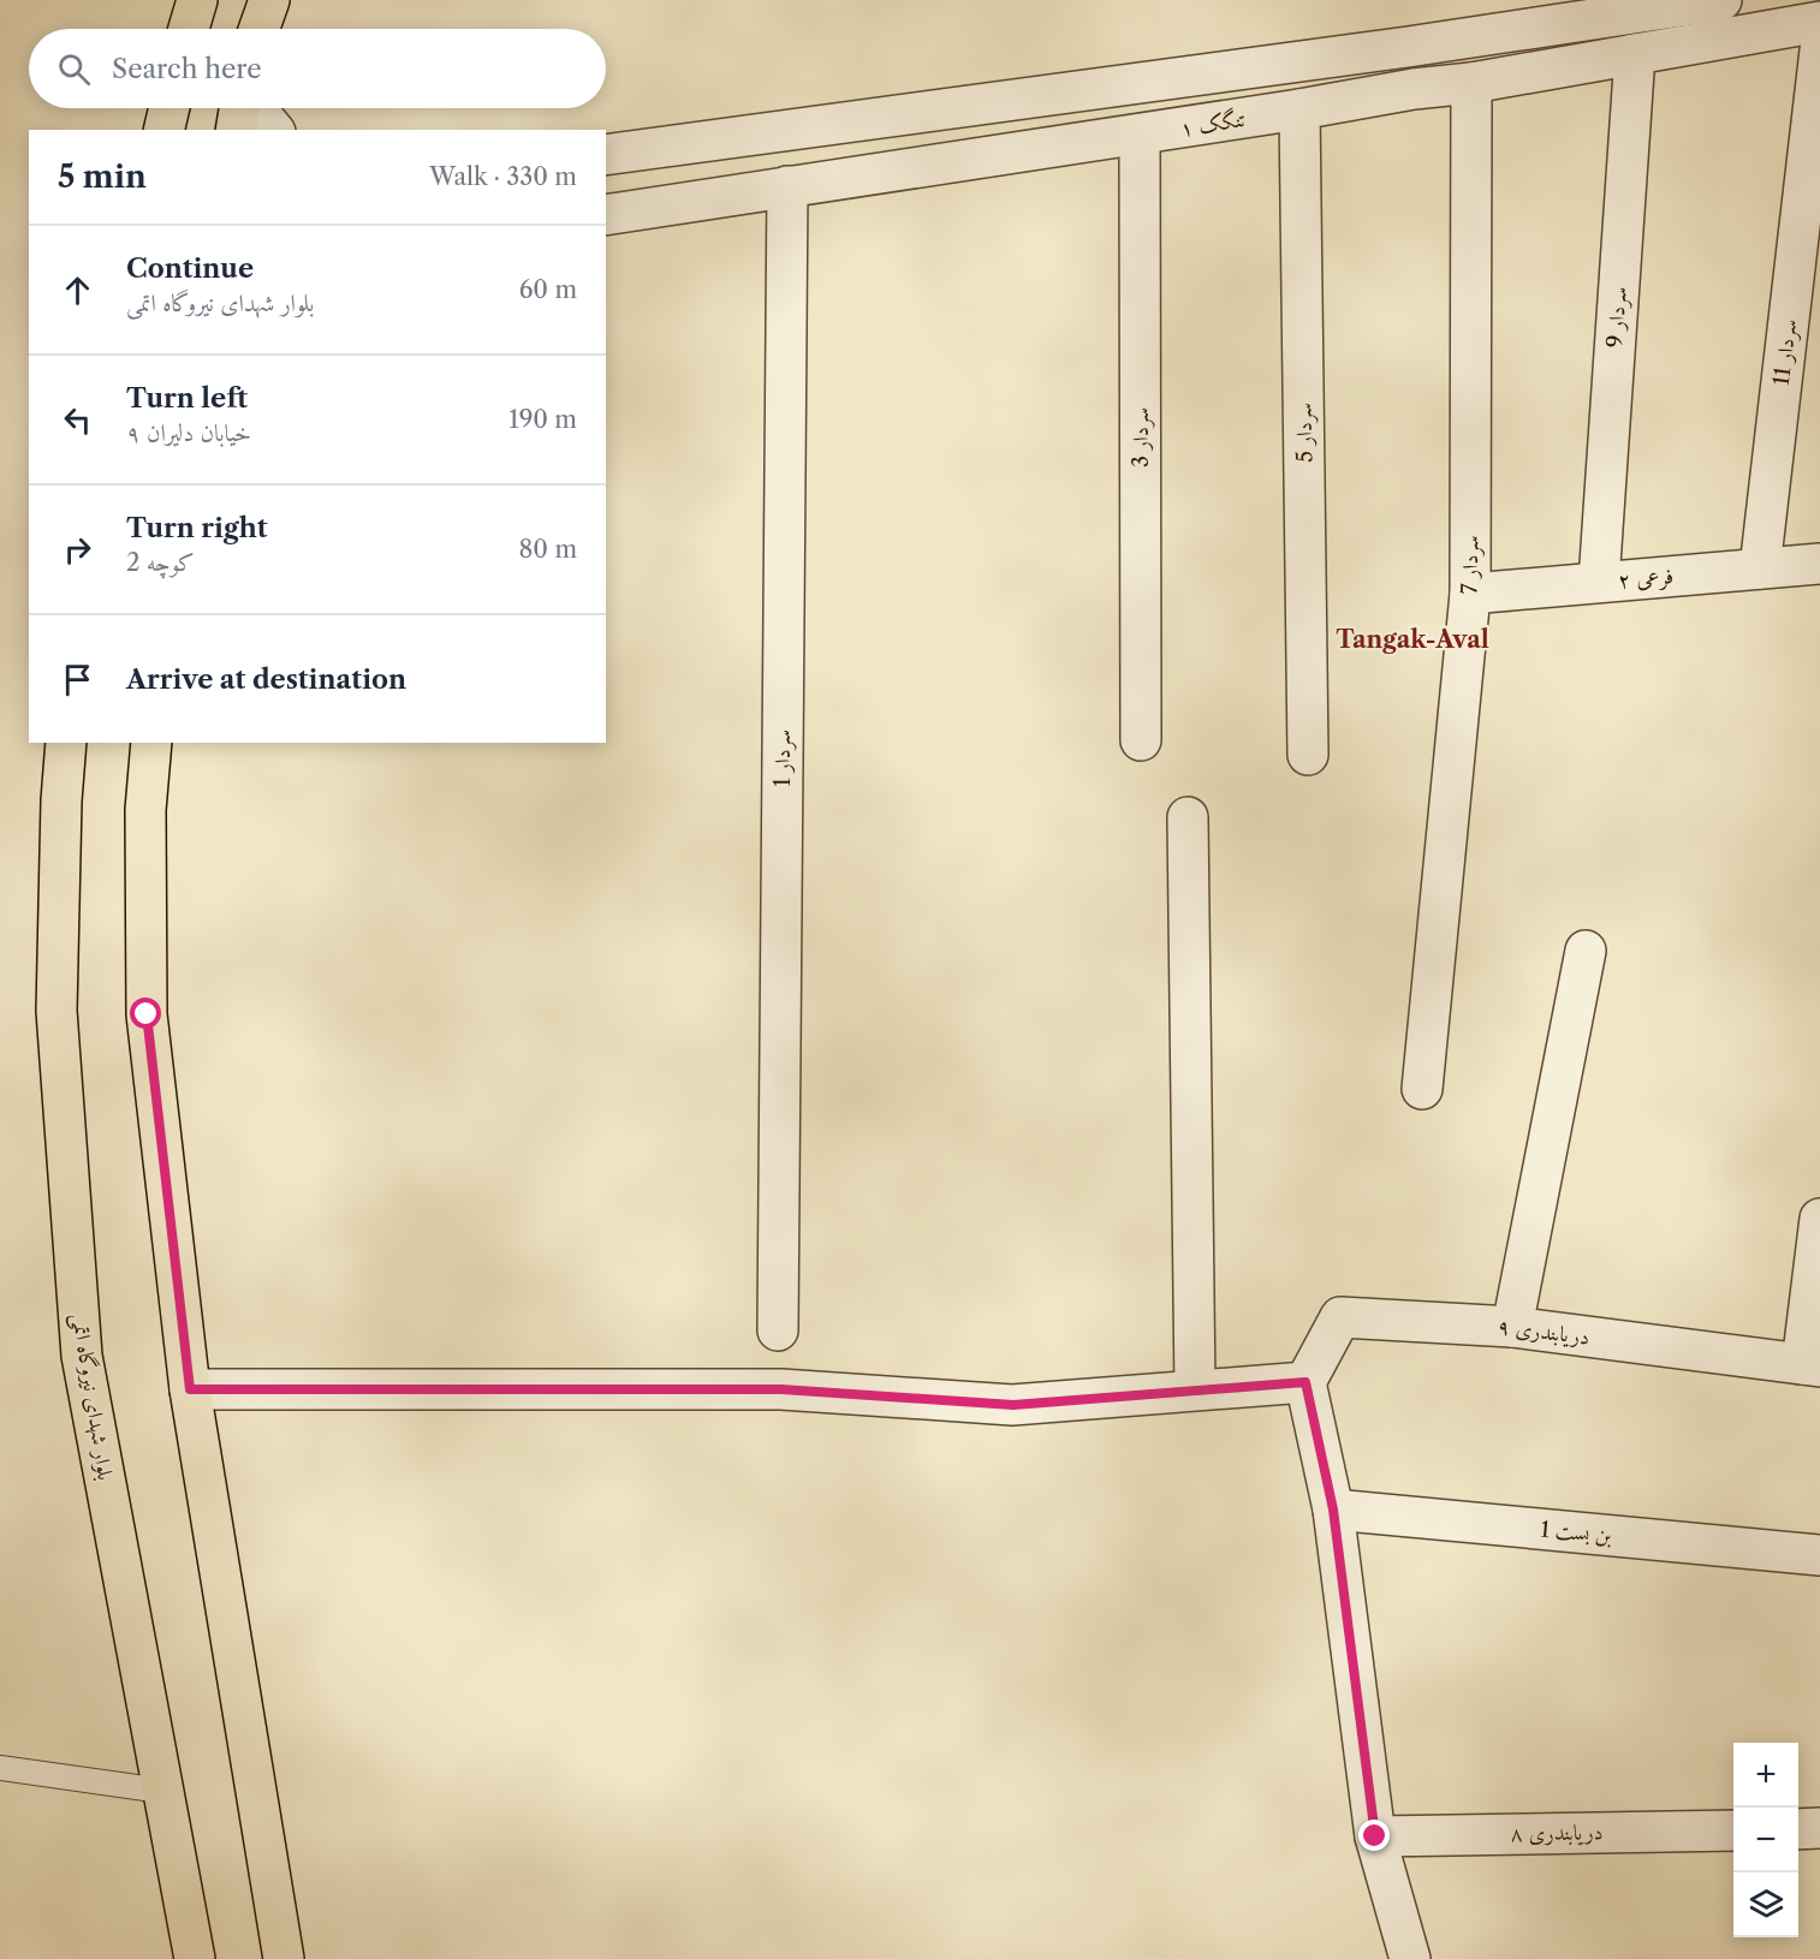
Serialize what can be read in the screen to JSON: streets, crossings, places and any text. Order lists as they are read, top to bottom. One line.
{"streets":{"main road":["بلوار شهدای نیروگاه اتمی"],"street":["تنگک ۱","سردار 9","سردار 11","سردار 5","سردار 3","سردار 7","فرعی ۲","سردار 1","دریابندری ۹","بن بست 1","دریابندری ۸"]},"crossings":[["تنگک ۱","سردار 9"],["تنگک ۱","سردار 5"],["تنگک ۱","سردار 3"],["تنگک ۱","سردار 7"],["تنگک ۱","سردار 1"],["سردار 9","فرعی ۲"],["سردار 11","فرعی ۲"],["سردار 7","فرعی ۲"]],"districts":["Tangak-Aval"],"page":{"search":"Search here","heading":["5 min","Walk · 330 m"],"list":[["Continue","بلوار شهدای نیروگاه اتمی","60 m"],["Turn left","خیابان دلیران ۹","190 m"],["Turn right","کوچه 2","80 m"],"Arrive at destination"],"map_buttons":["+","−"]}}
